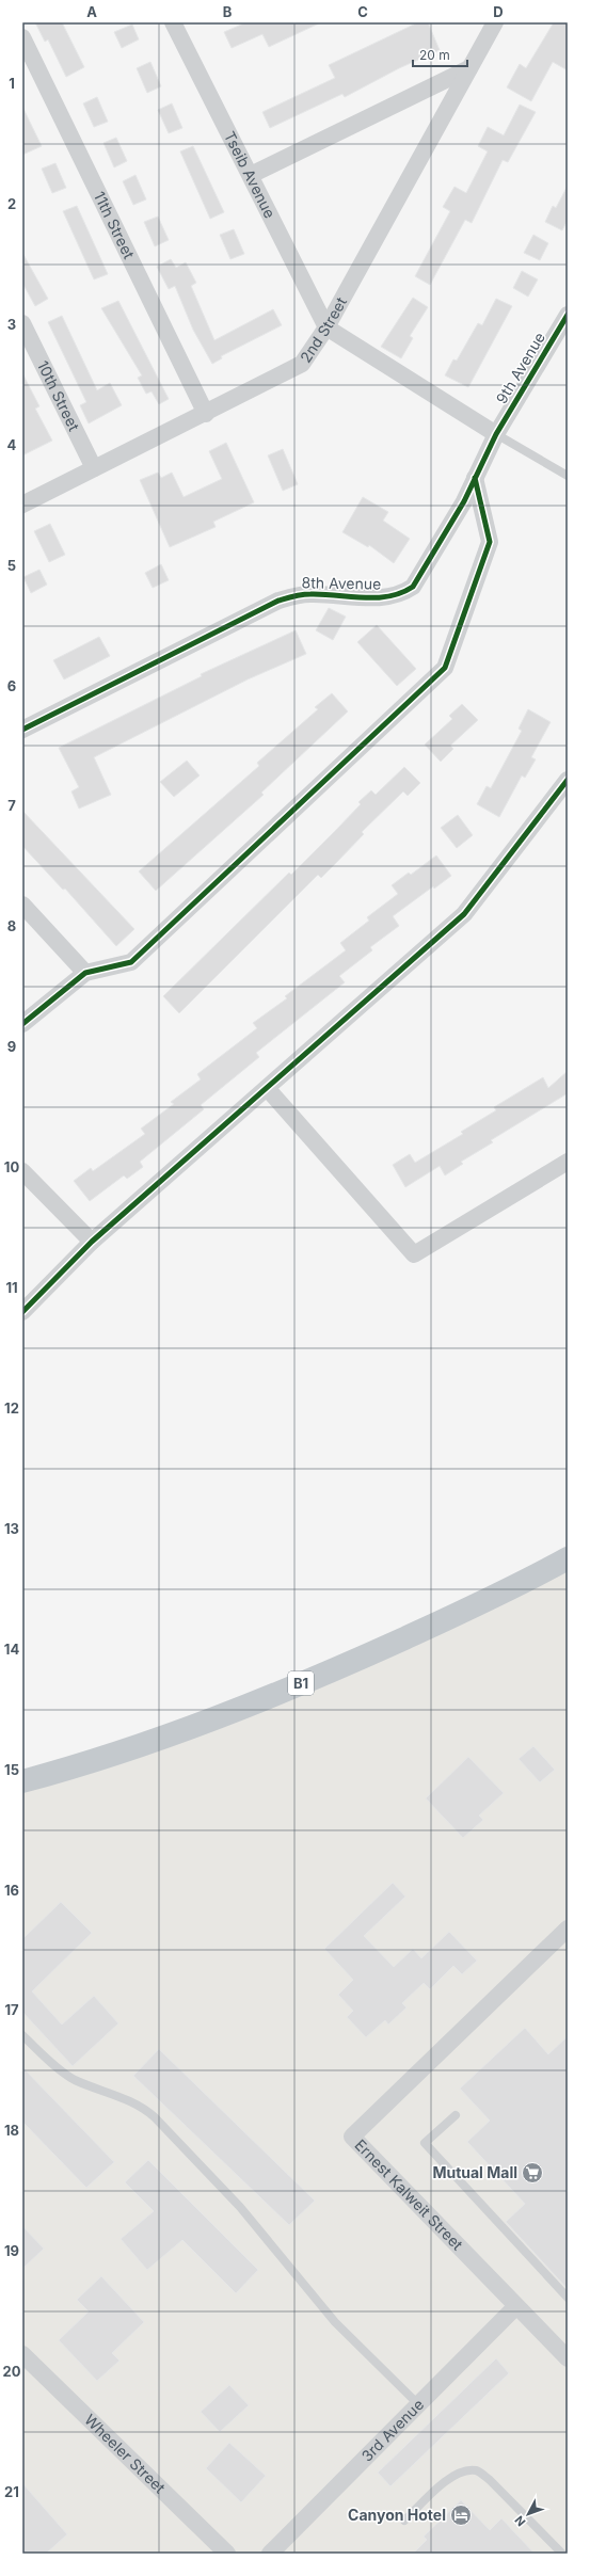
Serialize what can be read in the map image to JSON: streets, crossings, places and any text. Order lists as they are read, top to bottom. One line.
{"streets":{"highway":["B1"],"street":["Tseib Avenue","11th Street","2nd Street","9th Avenue","10th Street","8th Avenue","Ernest Kalweit Street","3rd Avenue","Wheeler Street"]},"crossings":[["Tseib Avenue","2nd Street"],["11th Street","2nd Street"],["2nd Street","10th Street"],["9th Avenue","8th Avenue"],["Ernest Kalweit Street","3rd Avenue"]],"places":{"supermarket":["Mutual Mall"],"hotel":["Canyon Hotel"]},"scale_bar":"20 m","north":"bottom left","grid":{"columns":["A","B","C","D"],"rows":["1","2","3","4","5","6","7","8","9","10","11","12","13","14","15","16","17","18","19","20","21"]}}
